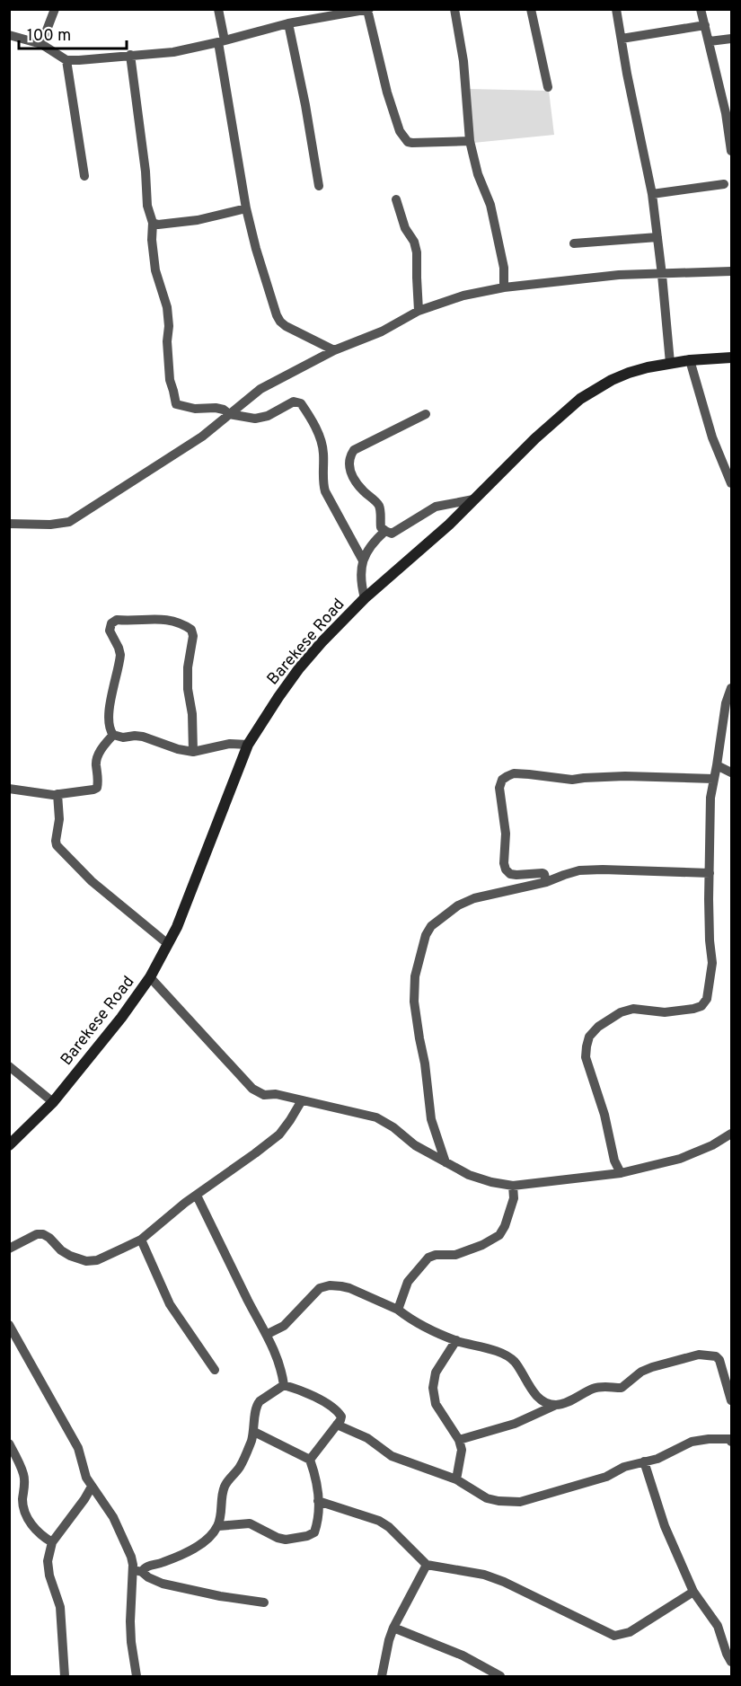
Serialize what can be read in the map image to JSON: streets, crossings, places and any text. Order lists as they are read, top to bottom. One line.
{"streets":{"main road":["Barekese Road"]},"scale_bar":"100 m"}
